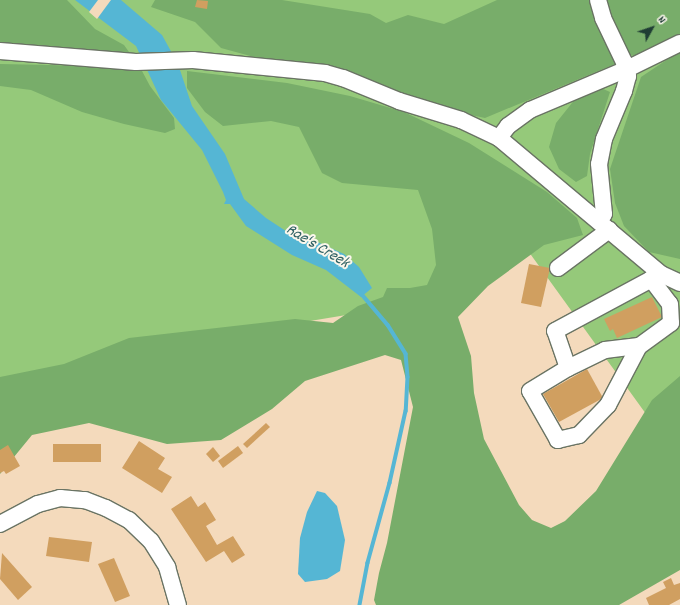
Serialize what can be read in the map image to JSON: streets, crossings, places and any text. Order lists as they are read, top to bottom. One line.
{"water":["Rae's Creek"],"north":"top right"}
